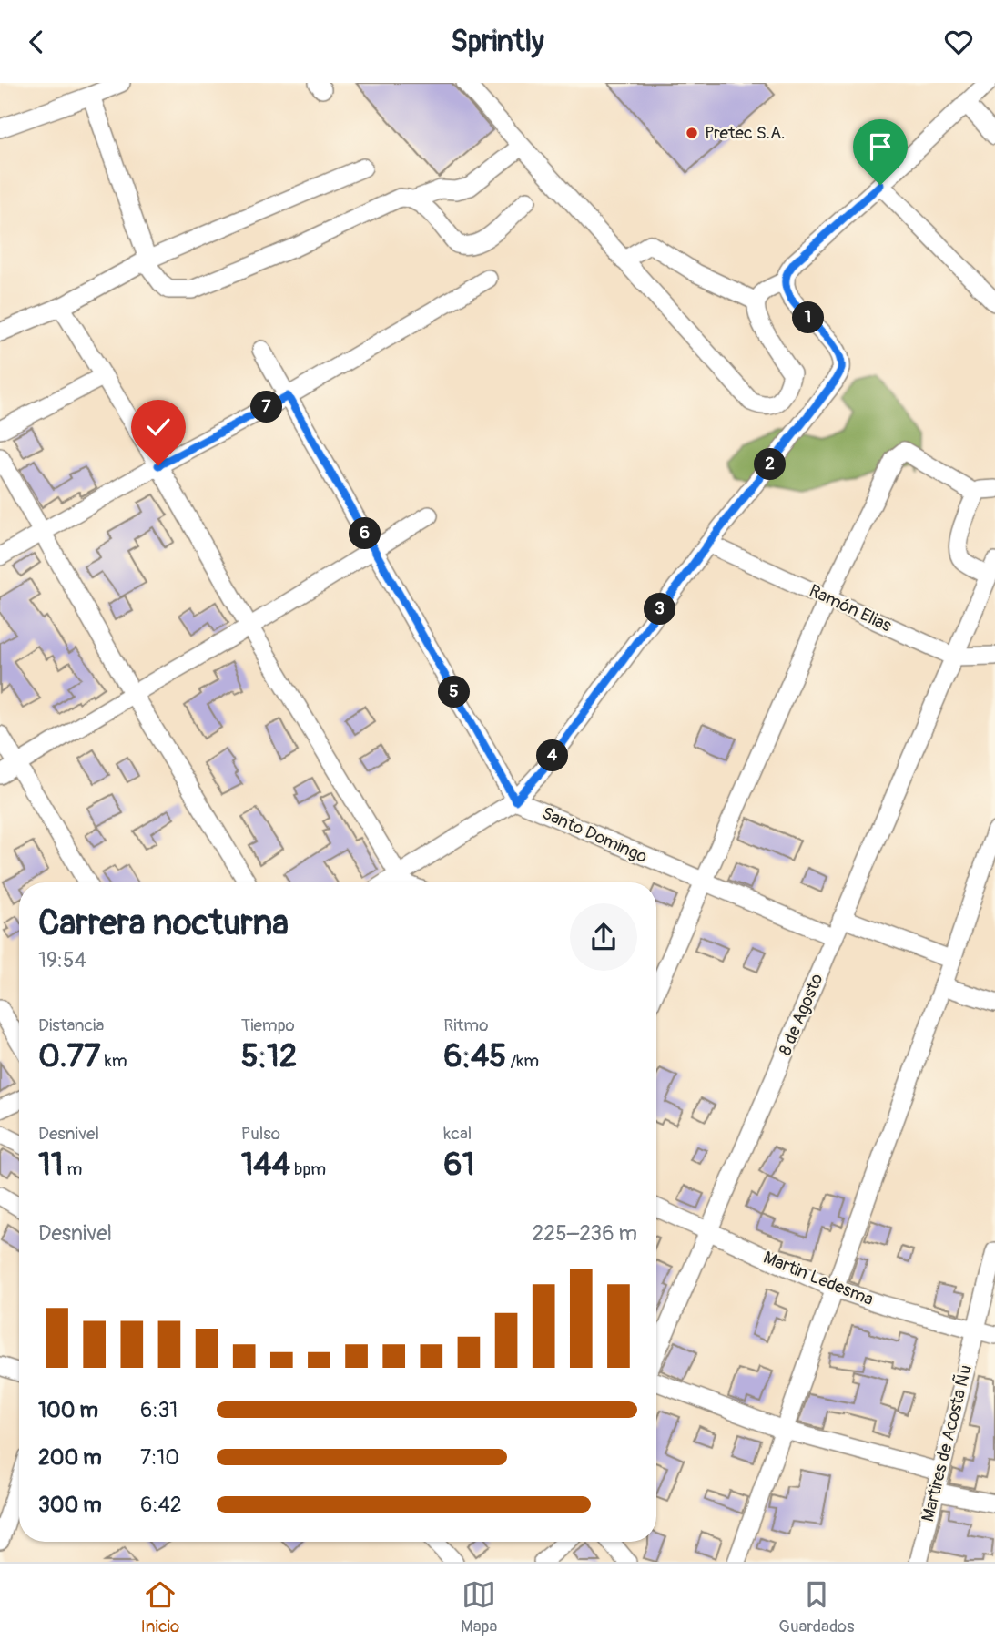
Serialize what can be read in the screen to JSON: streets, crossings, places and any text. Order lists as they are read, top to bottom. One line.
{"streets":{"street":["Ramón Elias","Santo Domingo","8 de Agosto","Martin Ledesma","Martires de Acosta Ñu"]},"crossings":[["Ramón Elias","8 de Agosto"],["Santo Domingo","8 de Agosto"],["8 de Agosto","Martin Ledesma"],["Martin Ledesma","Martires de Acosta Ñu"]],"places":["Pretec S.A."],"page":{"header":"Sprintly","pins":["1","7","2","6","3","5","4"],"heading":["Carrera nocturna","19:54"],"stats":[["Distancia","0.77 km"],["Tiempo","5:12"],["Ritmo","6:45 /km"],["Desnivel","11 m"],["Pulso","144 bpm"],["kcal","61"]],"chart":["Desnivel","225–236 m"],"list":[{"name":"100 m","note":"6:31"},{"name":"200 m","note":"7:10"},{"name":"300 m","note":"6:42"}],"tabs":["Inicio","Mapa","Guardados"]}}
